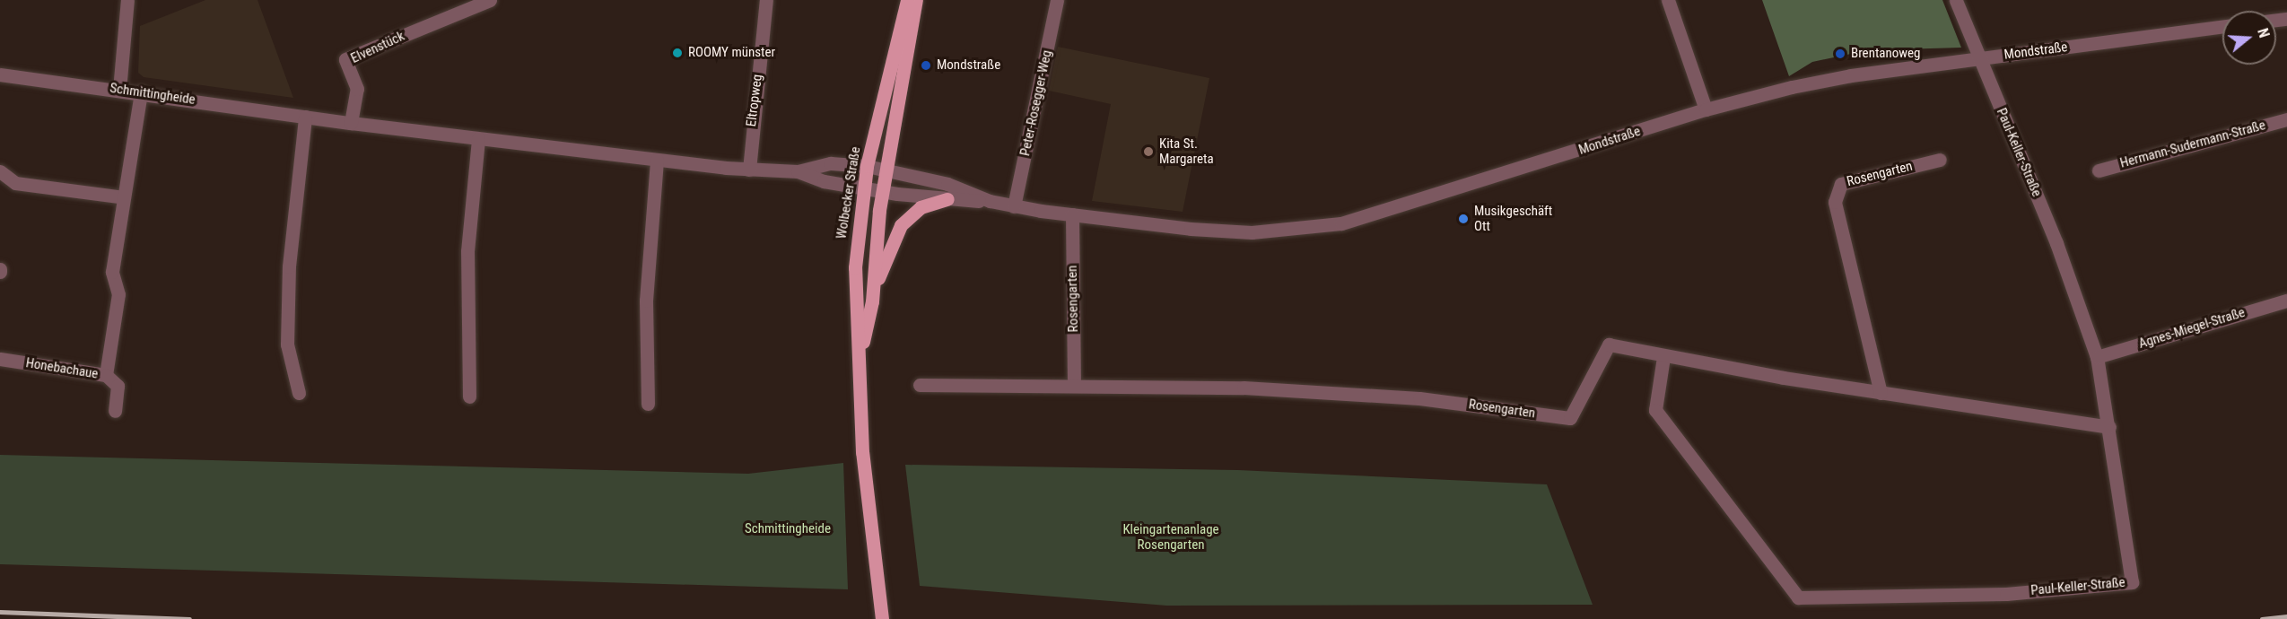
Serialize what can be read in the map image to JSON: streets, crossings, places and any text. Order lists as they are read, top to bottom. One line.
{"streets":{"main road":["Wolbecker Straße"],"street":["Elvenstück","Mondstraße","Schmittingheide","Eltropweg","Peter-Rosegger-Weg","Hermann-Sudermann-Straße","Paul-Keller-Straße","Rosengarten","Agnes-Miegel-Straße","Honebachaue"]},"crossings":[["Elvenstück","Schmittingheide"],["Mondstraße","Schmittingheide"],["Mondstraße","Peter-Rosegger-Weg"],["Mondstraße","Paul-Keller-Straße"],["Mondstraße","Rosengarten"],["Mondstraße","Wolbecker Straße"],["Schmittingheide","Eltropweg"],["Schmittingheide","Wolbecker Straße"],["Schmittingheide","Honebachaue"],["Paul-Keller-Straße","Rosengarten"],["Paul-Keller-Straße","Agnes-Miegel-Straße"]],"parks":["Schmittingheide","Kleingartenanlage Rosengarten"],"places":["ROOMY münster","Brentanoweg","Mondstraße","Kita St. Margareta","Musikgeschäft Ott"],"north":"right"}
